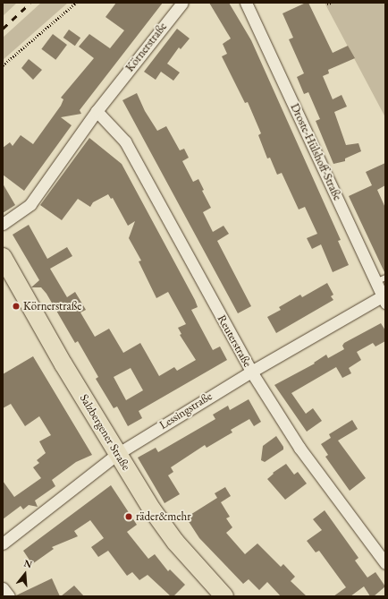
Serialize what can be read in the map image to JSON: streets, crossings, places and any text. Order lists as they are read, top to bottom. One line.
{"streets":{"main road":["Salzbergener Straße"],"street":["Körnerstraße","Droste-Hülshoff-Straße","Reuterstraße","Lessingstraße"]},"crossings":[["Körnerstraße","Reuterstraße"],["Droste-Hülshoff-Straße","Lessingstraße"],["Reuterstraße","Lessingstraße"],["Lessingstraße","Salzbergener Straße"]],"places":["Körnerstraße","räder&mehr"],"north":"top"}
